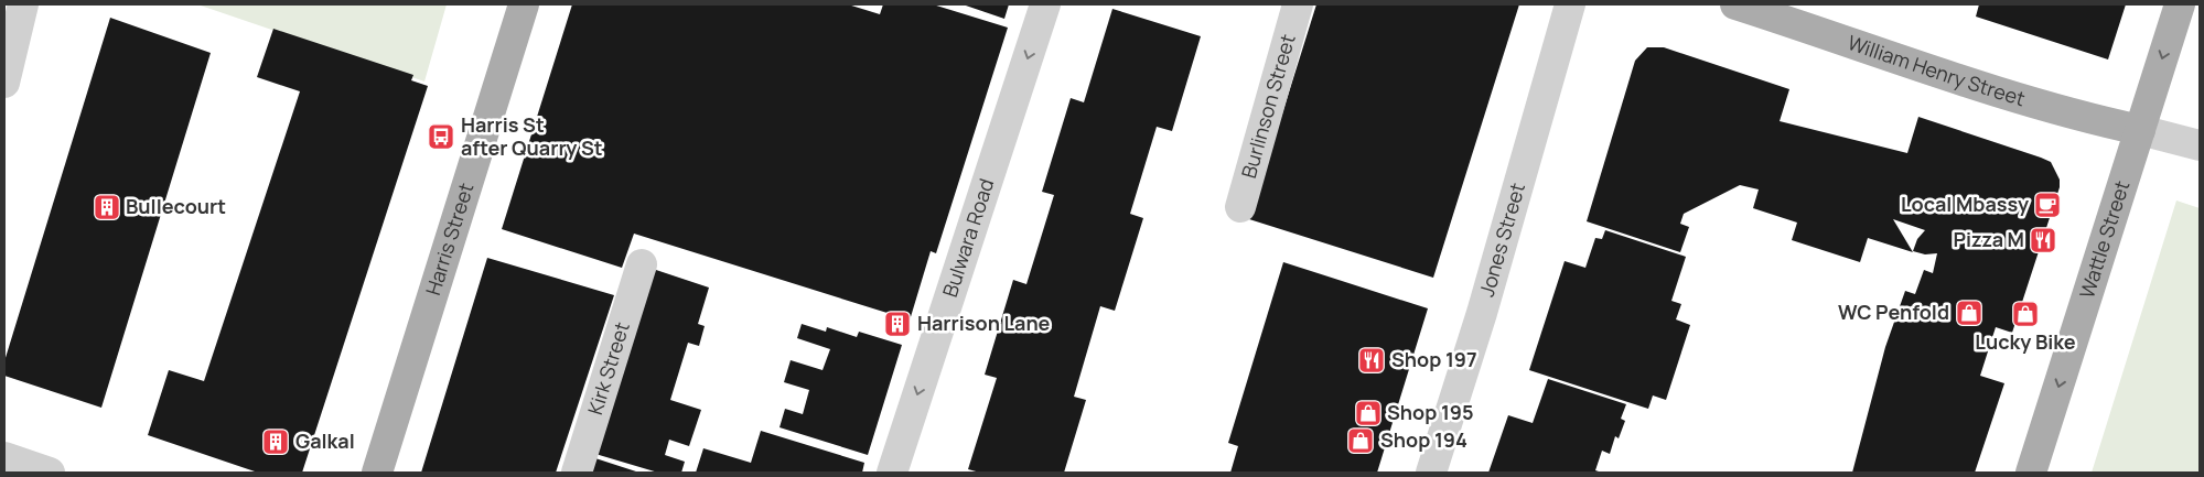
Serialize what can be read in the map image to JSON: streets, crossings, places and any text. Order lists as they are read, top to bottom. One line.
{"streets":{"main road":["William Henry Street","Wattle Street","Harris Street"],"street":["Burlinson Street","Bulwara Road","Jones Street","Kirk Street"]},"crossings":[["William Henry Street","Wattle Street"]],"one_way":["Bulwara Road","Wattle Street"],"places":{"bus stop":["Harris St after Quarry St"],"cafe":["Local Mbassy"],"building":["Bullecourt","Harrison Lane","Galkal"],"restaurant":["Pizza M","Shop 197"],"shop":["WC Penfold","Lucky Bike","Shop 195","Shop 194"]}}
